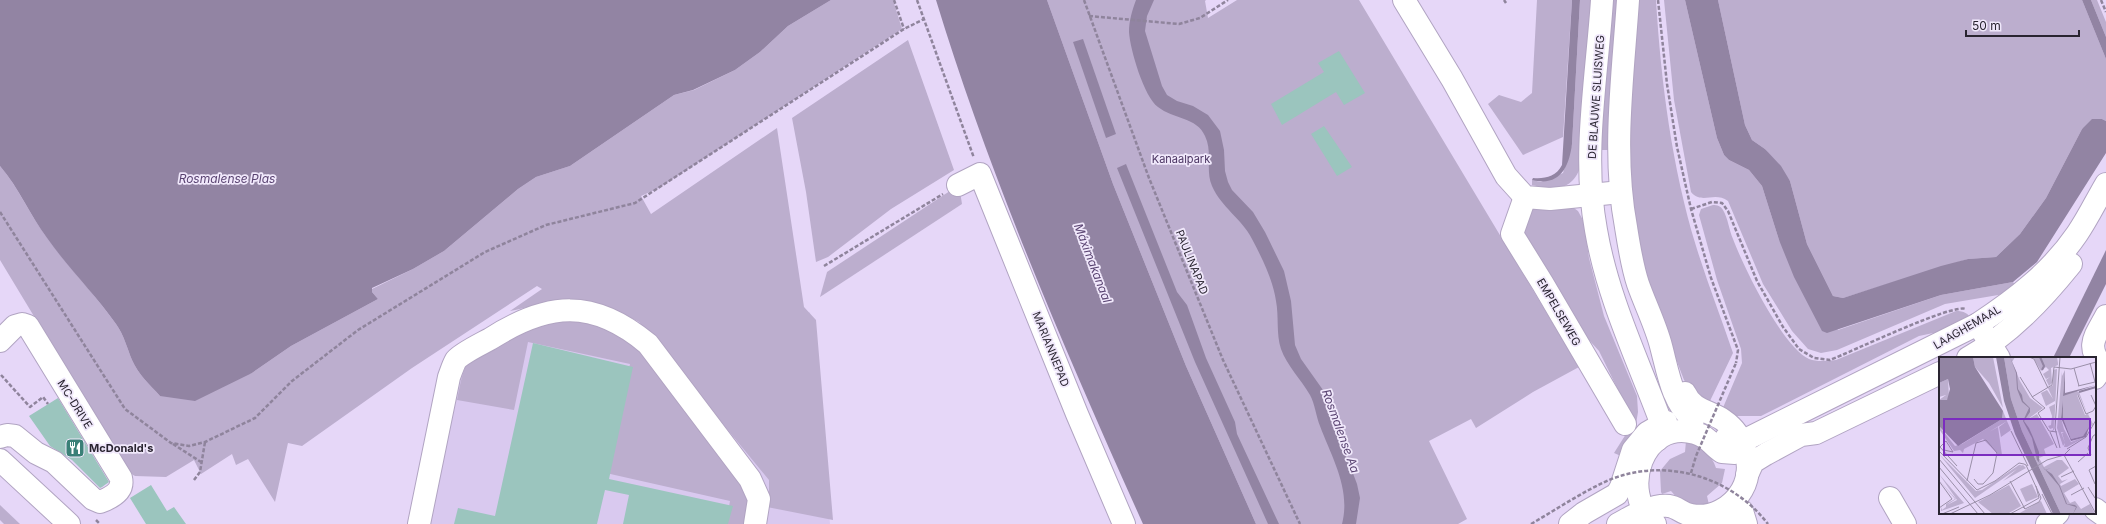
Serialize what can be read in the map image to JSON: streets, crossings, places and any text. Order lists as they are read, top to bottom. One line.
{"streets":{"main road":["DE BLAUWE SLUISWEG","EMPELSEWEG","LAAGHEMAAL","MARIANNEPAD","MC-DRIVE"],"path":["PAULINAPAD"]},"water":["Rosmalense Plas","Máximakanaal","Rosmalense Aa"],"parks":["Kanaalpark"],"places":{"restaurant":["McDonald's"]},"scale_bar":"50 m"}
